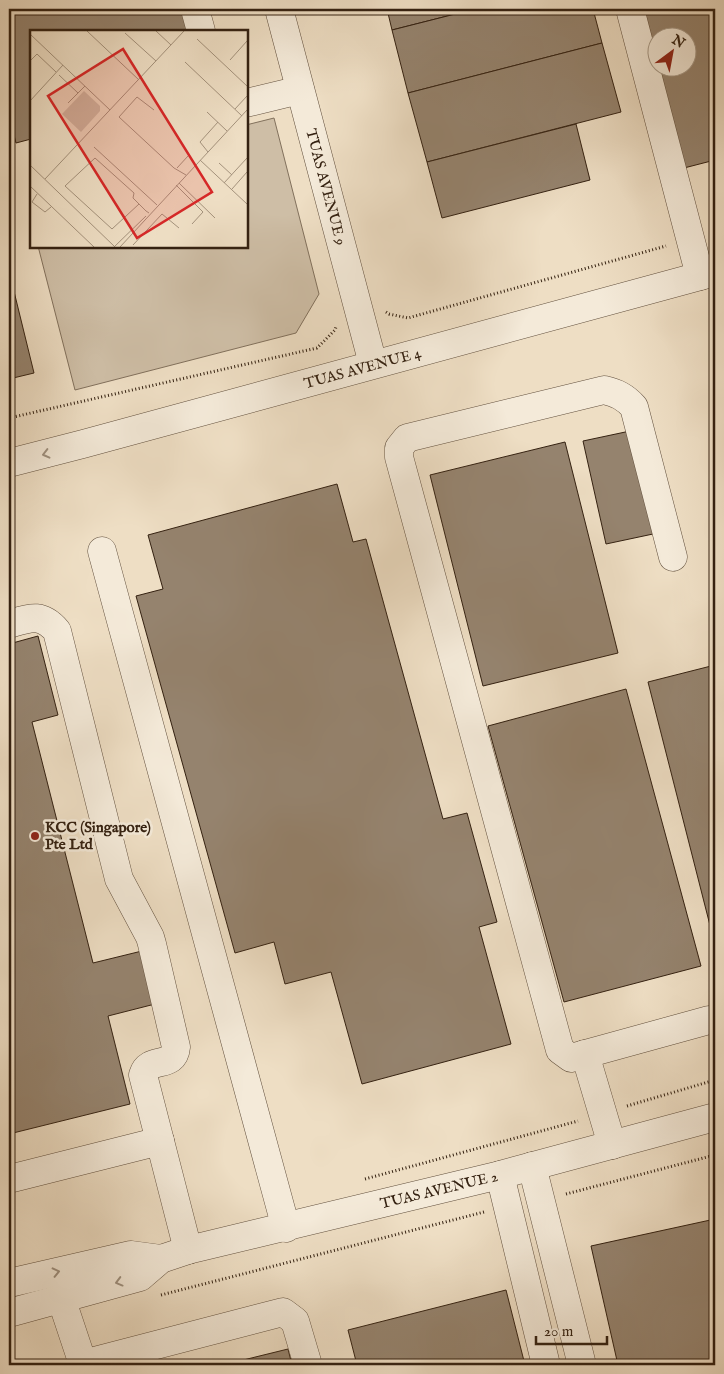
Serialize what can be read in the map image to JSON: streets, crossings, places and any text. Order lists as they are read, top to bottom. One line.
{"streets":{"street":["TUAS AVENUE 9","TUAS AVENUE 4","TUAS AVENUE 2"]},"crossings":[["TUAS AVENUE 9","TUAS AVENUE 4"]],"one_way":["TUAS AVENUE 4"],"places":["KCC (Singapore) Pte Ltd"],"scale_bar":"20 m","north":"top right"}
